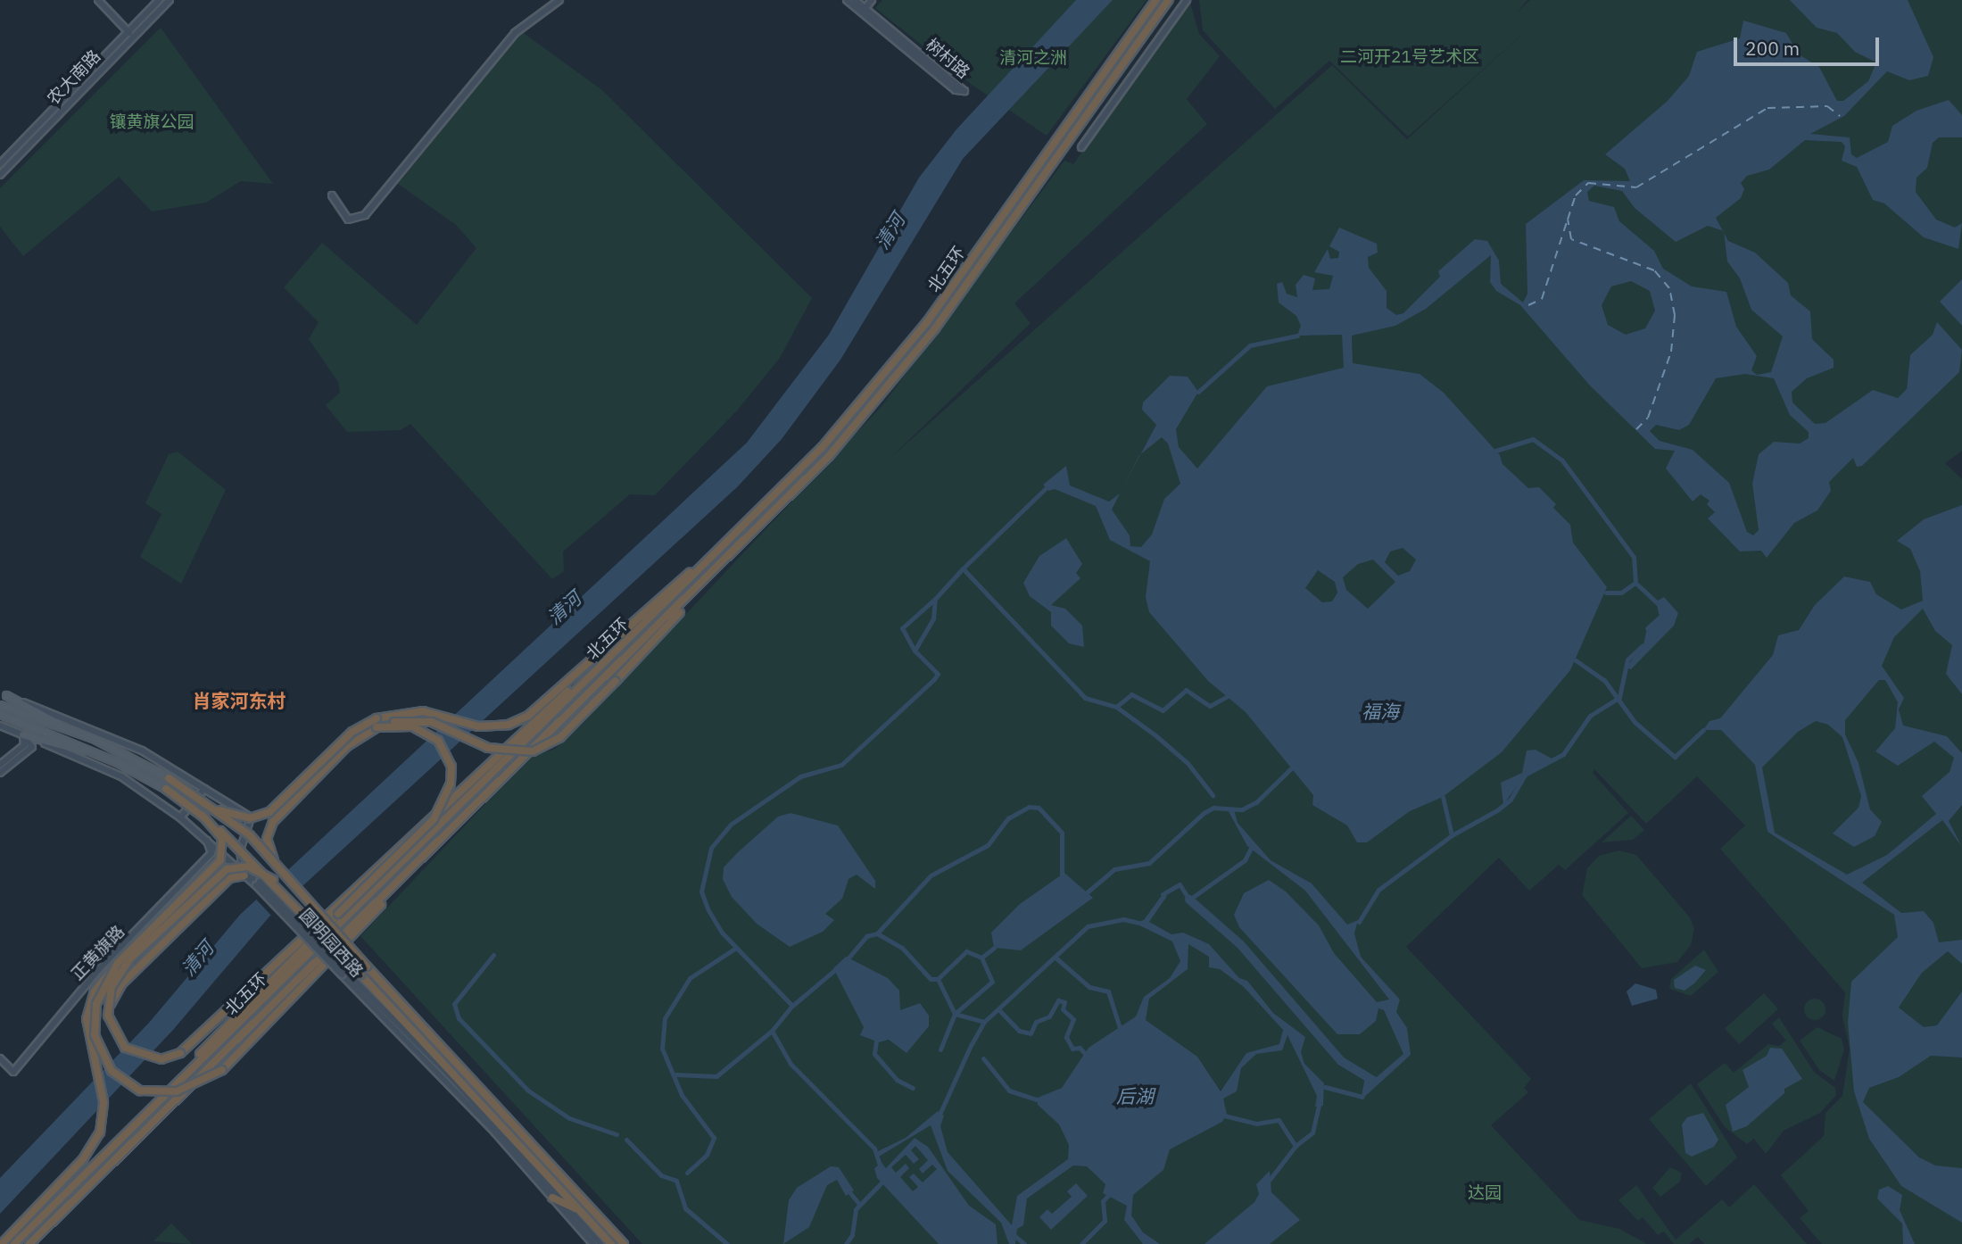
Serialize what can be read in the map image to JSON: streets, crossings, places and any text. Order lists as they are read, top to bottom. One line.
{"streets":{"highway":["北五环","圆明园西路"],"street":["树村路","农大南路","正黄旗路"]},"crossings":[["圆明园西路","正黄旗路"]],"districts":["肖家河东村"],"water":["清河","福海","后湖"],"parks":["二河开21号艺术区","清河之洲","镶黄旗公园","达园"],"scale_bar":"200 m"}
